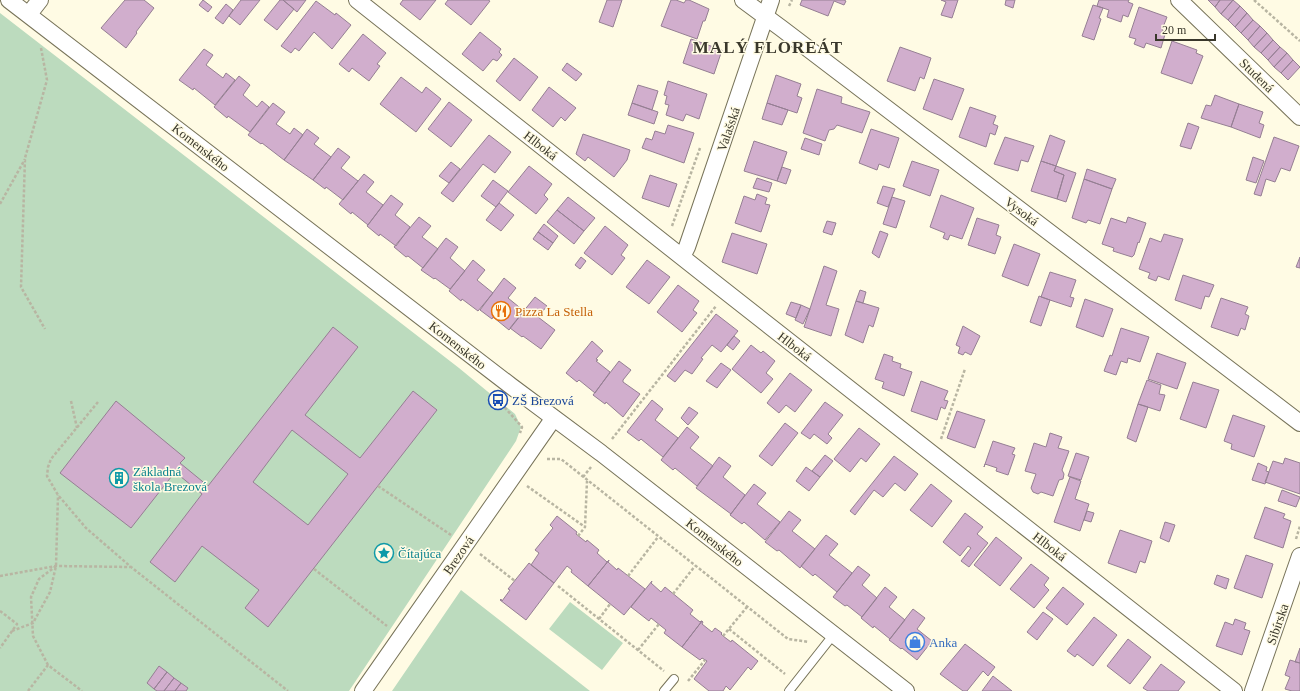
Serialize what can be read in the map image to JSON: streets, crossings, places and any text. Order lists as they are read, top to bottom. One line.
{"streets":{"street":["Studená","Valašská","Hlboká","Komenského","Vysoká","Brezová","Sibírska"]},"crossings":[["Valašská","Hlboká"],["Valašská","Vysoká"],["Komenského","Brezová"]],"districts":["MALÝ FLOREÁT"],"places":{"restaurant":["Pizza La Stella"],"bus stop":["ZŠ Brezová"],"building":["Základná škola Brezová"],"place":["Čítajúca"],"shop":["Anka"]},"scale_bar":"20 m"}
